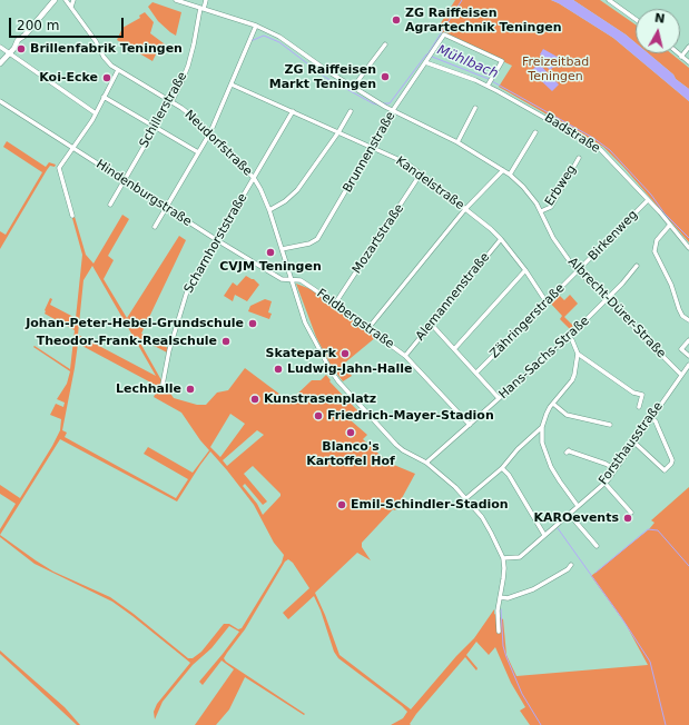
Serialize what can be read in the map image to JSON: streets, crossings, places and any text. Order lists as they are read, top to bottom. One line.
{"streets":{"street":["Schillerstraße","Badstraße","Neudorfstraße","Brunnenstraße","Kandelstraße","Erbweg","Hindenburgstraße","Birkenweg","Mozartstraße","Scharnhorststraße","Alemannenstraße","Albrecht-Dürer-Straße","Feldbergstraße","Zähringerstraße","Hans-Sachs-Straße","Forsthausstraße"]},"crossings":[["Schillerstraße","Neudorfstraße"],["Schillerstraße","Hindenburgstraße"],["Schillerstraße","Albrecht-Dürer-Straße"],["Badstraße","Brunnenstraße"],["Badstraße","Birkenweg"],["Neudorfstraße","Brunnenstraße"],["Neudorfstraße","Hindenburgstraße"],["Neudorfstraße","Scharnhorststraße"],["Neudorfstraße","Feldbergstraße"],["Neudorfstraße","Hans-Sachs-Straße"],["Neudorfstraße","Forsthausstraße"],["Brunnenstraße","Kandelstraße"],["Brunnenstraße","Albrecht-Dürer-Straße"],["Kandelstraße","Mozartstraße"],["Kandelstraße","Scharnhorststraße"],["Kandelstraße","Alemannenstraße"],["Kandelstraße","Zähringerstraße"],["Erbweg","Albrecht-Dürer-Straße"],["Hindenburgstraße","Scharnhorststraße"],["Hindenburgstraße","Feldbergstraße"],["Birkenweg","Albrecht-Dürer-Straße"],["Birkenweg","Zähringerstraße"],["Mozartstraße","Feldbergstraße"],["Alemannenstraße","Feldbergstraße"],["Albrecht-Dürer-Straße","Zähringerstraße"],["Albrecht-Dürer-Straße","Hans-Sachs-Straße"],["Albrecht-Dürer-Straße","Forsthausstraße"],["Feldbergstraße","Hans-Sachs-Straße"]],"water":["Mühlbach"],"parks":["Freizeitbad Teningen"],"places":["ZG Raiffeisen Agrartechnik Teningen","Brillenfabrik Teningen","ZG Raiffeisen Markt Teningen","Koi-Ecke","CVJM Teningen","Johan-Peter-Hebel-Grundschule","Theodor-Frank-Realschule","Skatepark","Ludwig-Jahn-Halle","Lechhalle","Kunstrasenplatz","Friedrich-Mayer-Stadion","Blanco's Kartoffel Hof","Emil-Schindler-Stadion","KAROevents"],"scale_bar":"200 m","north":"top"}
